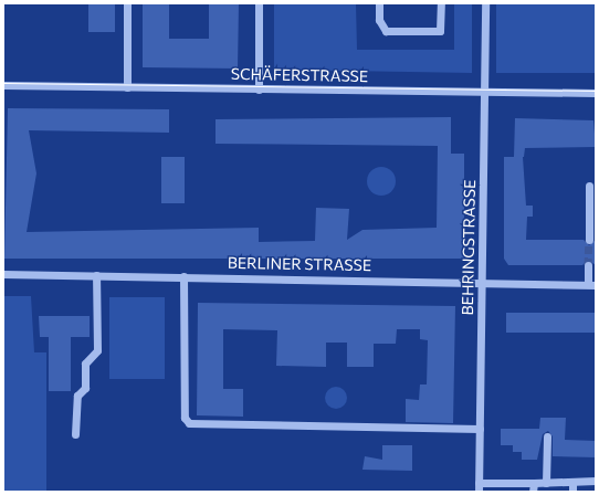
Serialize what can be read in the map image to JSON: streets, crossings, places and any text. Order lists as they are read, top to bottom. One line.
{"streets":{"street":["SCHÄFERSTRASSE","BEHRINGSTRASSE","BERLINER STRASSE"]},"crossings":[["SCHÄFERSTRASSE","BEHRINGSTRASSE"],["BEHRINGSTRASSE","BERLINER STRASSE"]]}
